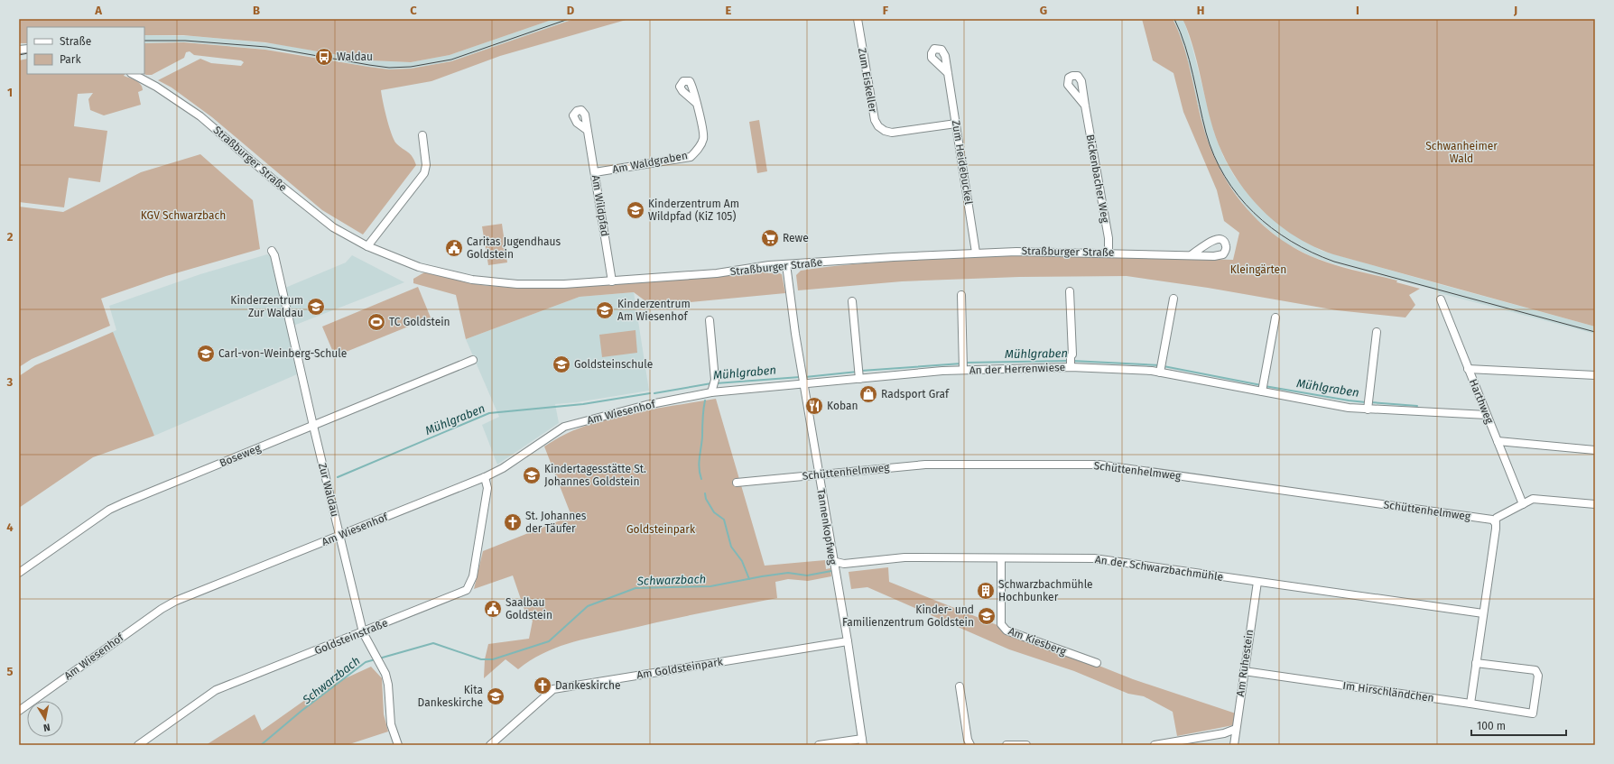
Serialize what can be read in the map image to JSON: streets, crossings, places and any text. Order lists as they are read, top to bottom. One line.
{"streets":{"street":["Zum Eiskeller","Straßburger Straße","Am Waldgraben","Zum Heidebuckel","Bickenbacher Weg","Am Wildpfad","An der Herrenwiese","Harthweg","Am Wiesenhof","Boseweg","Schüttenhelmweg","Zur Waldau","Tannenkopfweg","An der Schwarzbachmühle","Goldsteinstraße","Am Kiesberg","Am Ruhestein","Am Goldsteinpark","Im Hirschländchen"]},"crossings":[["Zum Eiskeller","Zum Heidebuckel"],["Straßburger Straße","Zum Heidebuckel"],["Straßburger Straße","Bickenbacher Weg"],["Straßburger Straße","Am Wildpfad"],["Straßburger Straße","Tannenkopfweg"],["Am Waldgraben","Am Wildpfad"],["An der Herrenwiese","Harthweg"],["An der Herrenwiese","Am Wiesenhof"],["An der Herrenwiese","Tannenkopfweg"],["Am Wiesenhof","Zur Waldau"],["Am Wiesenhof","Tannenkopfweg"],["Am Wiesenhof","Goldsteinstraße"],["Boseweg","Zur Waldau"],["Schüttenhelmweg","Tannenkopfweg"],["Zur Waldau","Goldsteinstraße"],["Tannenkopfweg","An der Schwarzbachmühle"],["Tannenkopfweg","Am Goldsteinpark"],["An der Schwarzbachmühle","Am Kiesberg"],["An der Schwarzbachmühle","Am Ruhestein"],["Am Ruhestein","Im Hirschländchen"]],"water":["Mühlgraben","Schwarzbach"],"parks":["Schwanheimer Wald","KGV Schwarzbach","Kleingärten","Goldsteinpark"],"places":{"bus stop":["Waldau"],"school or university":["Kinderzentrum Am Wildpfad (KiZ 105)","Kinderzentrum Zur Waldau","Kinderzentrum Am Wiesenhof","Carl-von-Weinberg-Schule","Goldsteinschule","Kindertagesstätte St. Johannes Goldstein","Kinder- und Familienzentrum Goldstein","Kita Dankeskirche"],"supermarket":["Rewe"],"public building":["Caritas Jugendhaus Goldstein","Saalbau Goldstein"],"sports":["TC Goldstein"],"shop":["Radsport Graf"],"restaurant":["Koban"],"church":["St. Johannes der Täufer","Dankeskirche"],"building":["Schwarzbachmühle Hochbunker"]},"legend":["Straße","Park"],"scale_bar":"100 m","north":"bottom","grid":{"columns":["A","B","C","D","E","F","G","H","I","J"],"rows":["1","2","3","4","5"]}}
